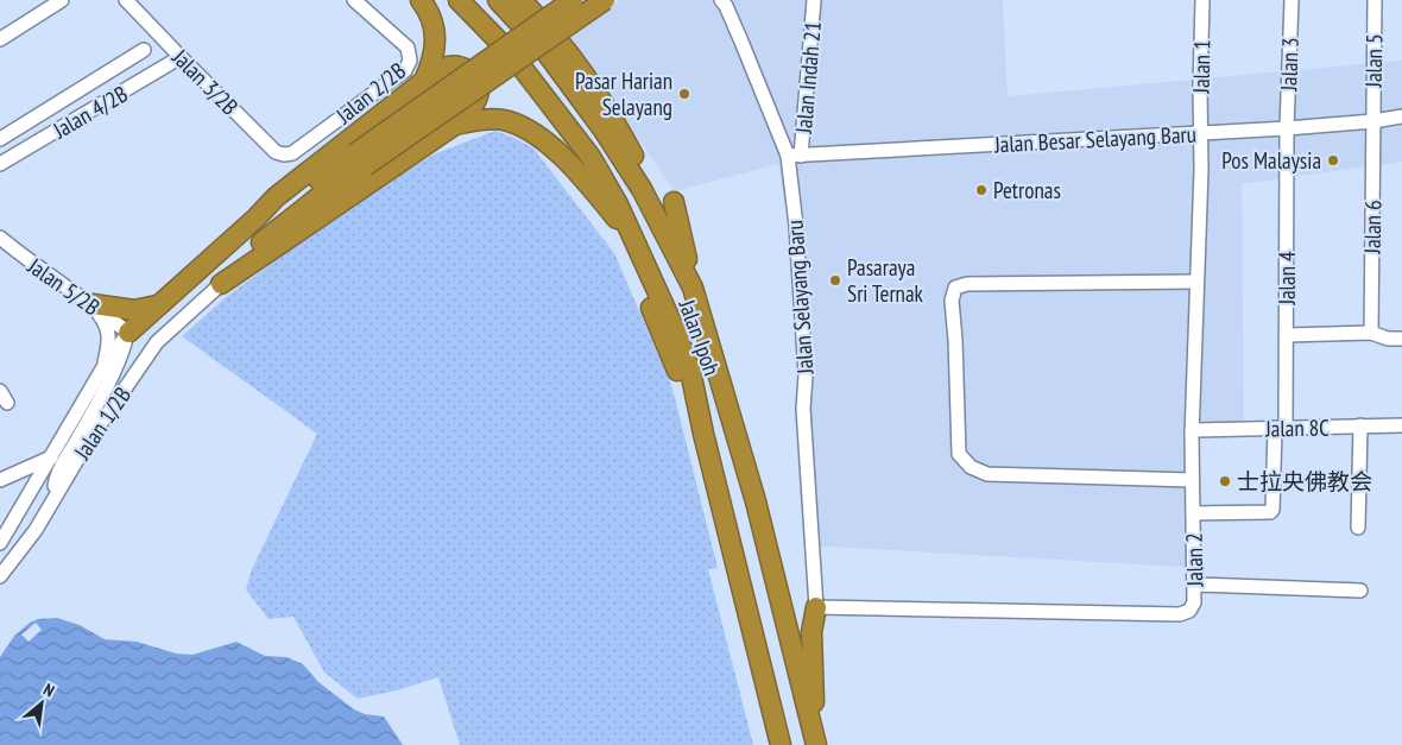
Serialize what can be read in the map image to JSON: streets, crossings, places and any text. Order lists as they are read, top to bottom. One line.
{"streets":{"highway":["Jalan Ipoh"],"street":["Jalan 5","Jalan 3","Jalan 1","Jalan Indah 21","Jalan 3/2B","Jalan 2/2B","Jalan 4/2B","Jalan Besar Selayang Baru","Jalan 6","Jalan 4","Jalan 5/2B","Jalan Selayang Baru","Jalan 1/2B","Jalan 8C","Jalan 2"]},"crossings":[["Jalan 5","Jalan Besar Selayang Baru"],["Jalan 5","Jalan 6"],["Jalan 3","Jalan Besar Selayang Baru"],["Jalan 3","Jalan 4"],["Jalan 1","Jalan Besar Selayang Baru"],["Jalan 1","Jalan 2"],["Jalan Indah 21","Jalan Besar Selayang Baru"],["Jalan Indah 21","Jalan Selayang Baru"],["Jalan 3/2B","Jalan 2/2B"],["Jalan 3/2B","Jalan 4/2B"],["Jalan Besar Selayang Baru","Jalan 6"],["Jalan Besar Selayang Baru","Jalan 4"],["Jalan Besar Selayang Baru","Jalan Selayang Baru"],["Jalan Besar Selayang Baru","Jalan 2"],["Jalan 4","Jalan 8C"],["Jalan 4","Jalan 2"],["Jalan 5/2B","Jalan 1/2B"],["Jalan Selayang Baru","Jalan 2"],["Jalan 8C","Jalan 2"]],"places":["Pasar Harian Selayang","Pos Malaysia","Petronas","Pasaraya Sri Ternak","士拉央佛教会"],"north":"top right"}
